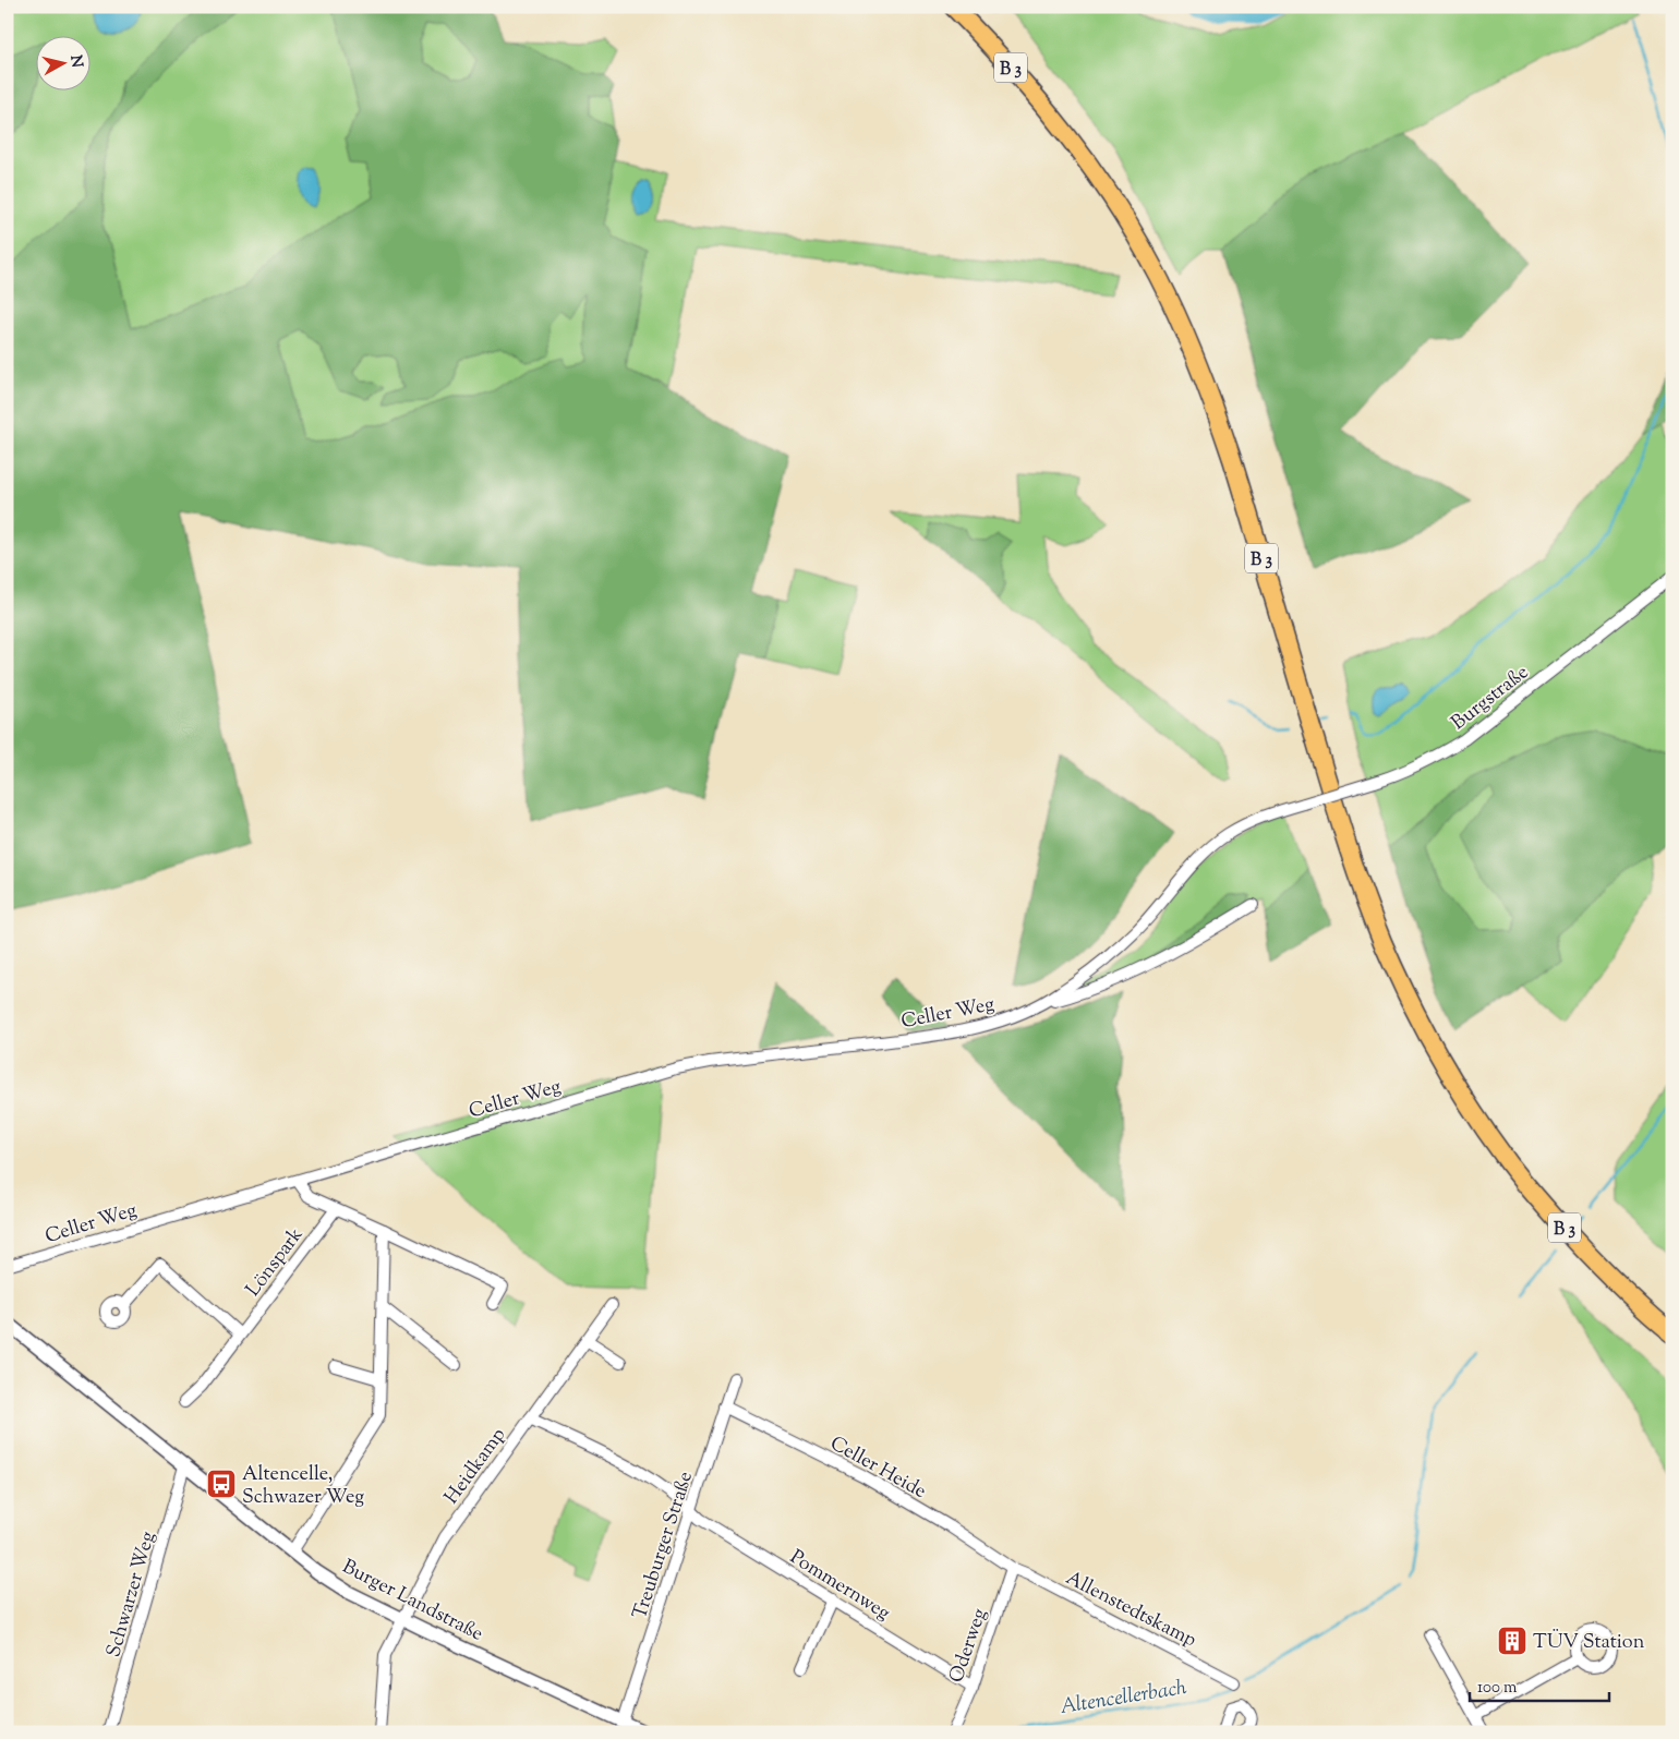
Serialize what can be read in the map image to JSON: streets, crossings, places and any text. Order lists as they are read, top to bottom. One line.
{"streets":{"highway":["B 3"],"street":["Burgstraße","Celler Weg","Lönspark","Heidkamp","Celler Heide","Treuburger Straße","Pommernweg","Schwarzer Weg","Burger Landstraße","Allenstedtskamp","Oderweg"]},"crossings":[["Burgstraße","Celler Weg"],["Heidkamp","Pommernweg"],["Heidkamp","Burger Landstraße"],["Celler Heide","Treuburger Straße"],["Celler Heide","Allenstedtskamp"],["Celler Heide","Oderweg"],["Treuburger Straße","Pommernweg"],["Treuburger Straße","Burger Landstraße"],["Pommernweg","Oderweg"],["Schwarzer Weg","Burger Landstraße"],["Allenstedtskamp","Oderweg"]],"water":["Altencellerbach"],"places":{"bus stop":["Altencelle, Schwazer Weg"],"building":["TÜV Station"]},"scale_bar":"100 m","north":"right"}
